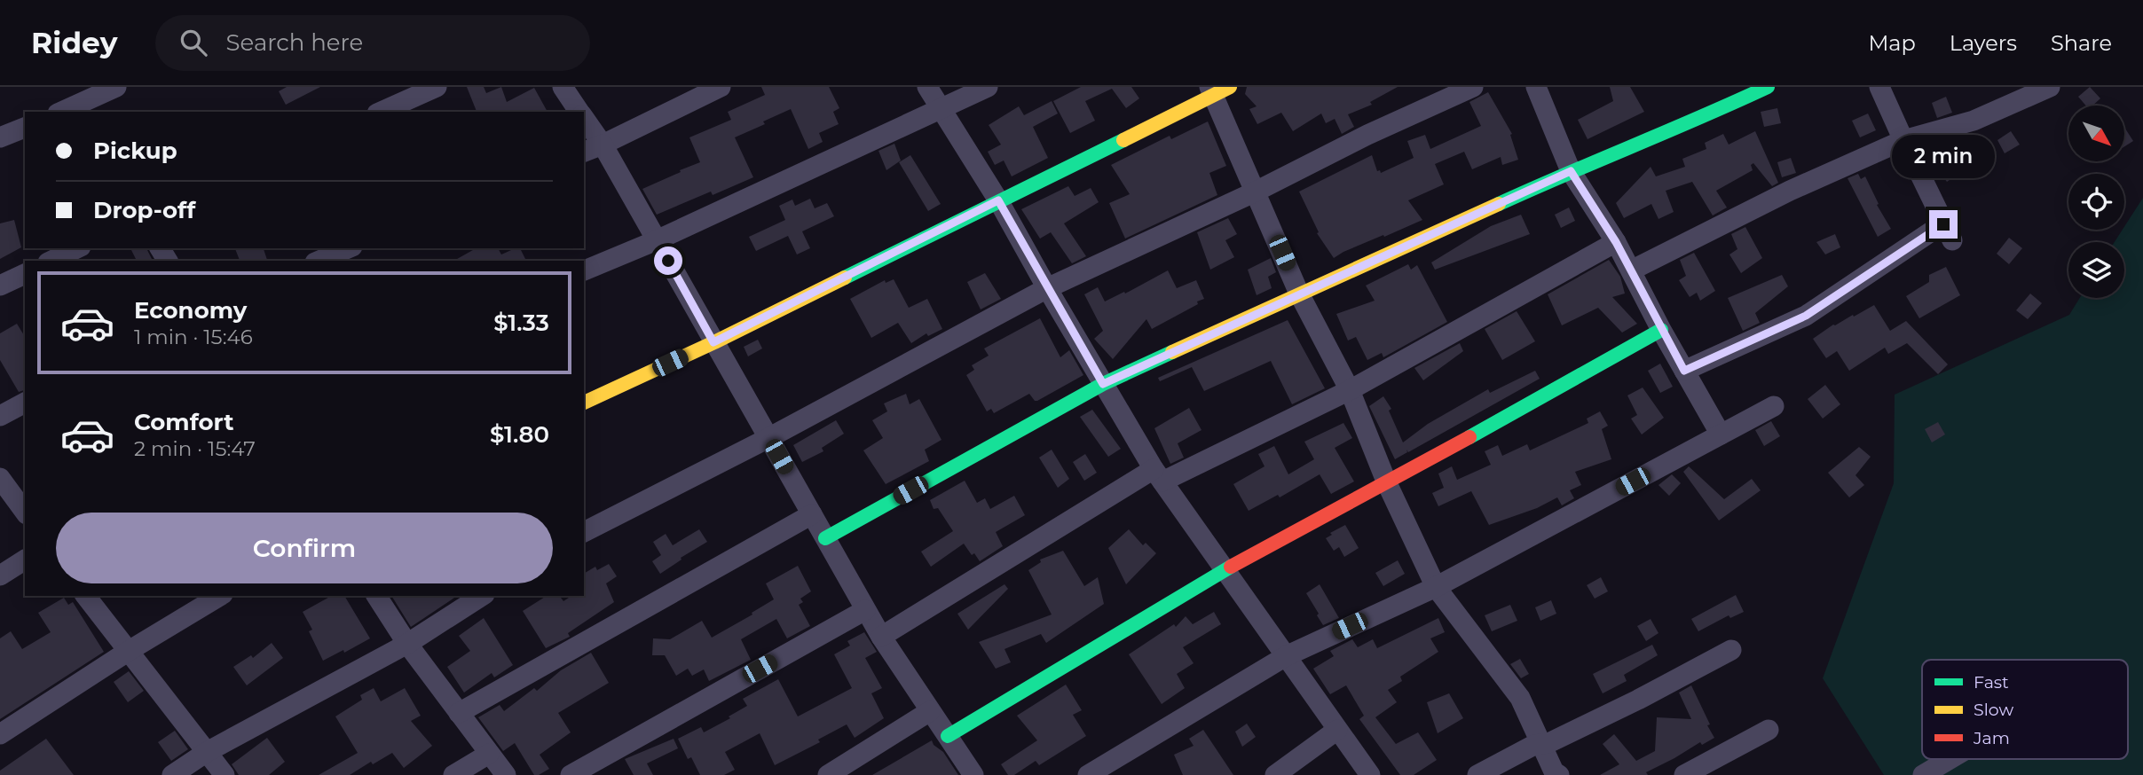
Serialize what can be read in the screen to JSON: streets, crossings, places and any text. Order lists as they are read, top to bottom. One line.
{"legend":["Fast","Slow","Jam"],"north":"bottom right","page":{"header":"Ridey","search":"Search here","nav":["Map","Layers","Share"],"banner":["Pickup","Drop-off"],"bubble":"2 min","list":[{"name":"Economy","note":"1 min · 15:46","value":"$1.33"},{"name":"Comfort","note":"2 min · 15:47","value":"$1.80"}],"buttons":"Confirm"}}
